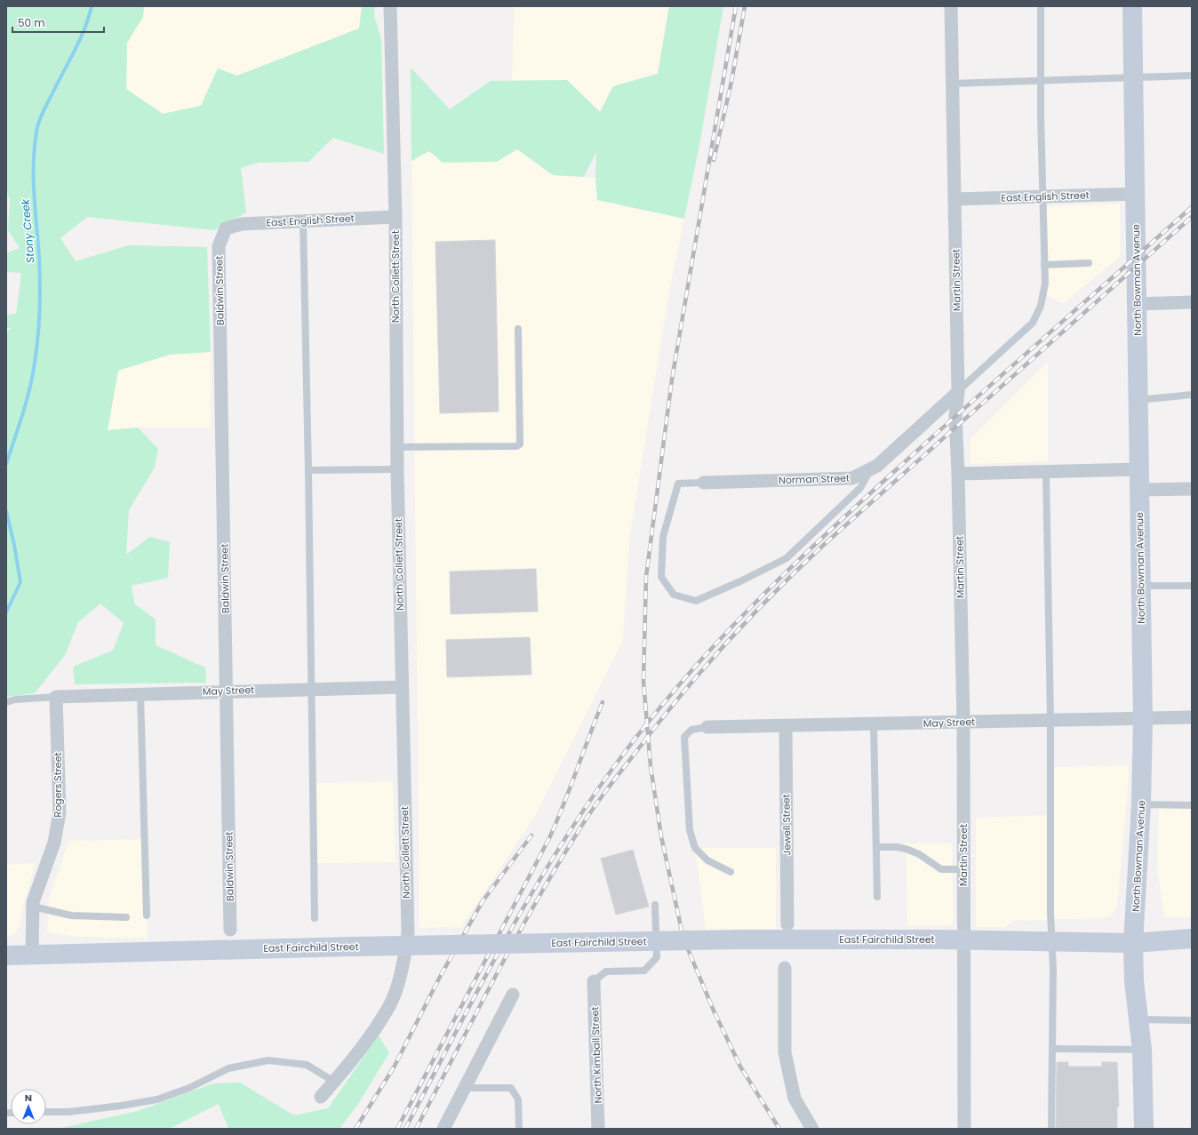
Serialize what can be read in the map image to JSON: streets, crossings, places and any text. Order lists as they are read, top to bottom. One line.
{"streets":{"street":["East English Street","North Collett Street","Martin Street","North Bowman Avenue","Baldwin Street","Norman Street","May Street","Rogers Street","Jewell Street","East Fairchild Street","North Kimball Street"]},"crossings":[["East English Street","North Collett Street"],["East English Street","Martin Street"],["East English Street","North Bowman Avenue"],["East English Street","Baldwin Street"],["North Collett Street","May Street"],["Martin Street","Norman Street"],["Martin Street","May Street"],["Martin Street","East Fairchild Street"],["North Bowman Avenue","May Street"],["North Bowman Avenue","East Fairchild Street"],["Baldwin Street","May Street"],["May Street","Rogers Street"],["May Street","Jewell Street"],["Rogers Street","East Fairchild Street"]],"water":["Stony Creek"],"scale_bar":"50 m","north":"top"}
